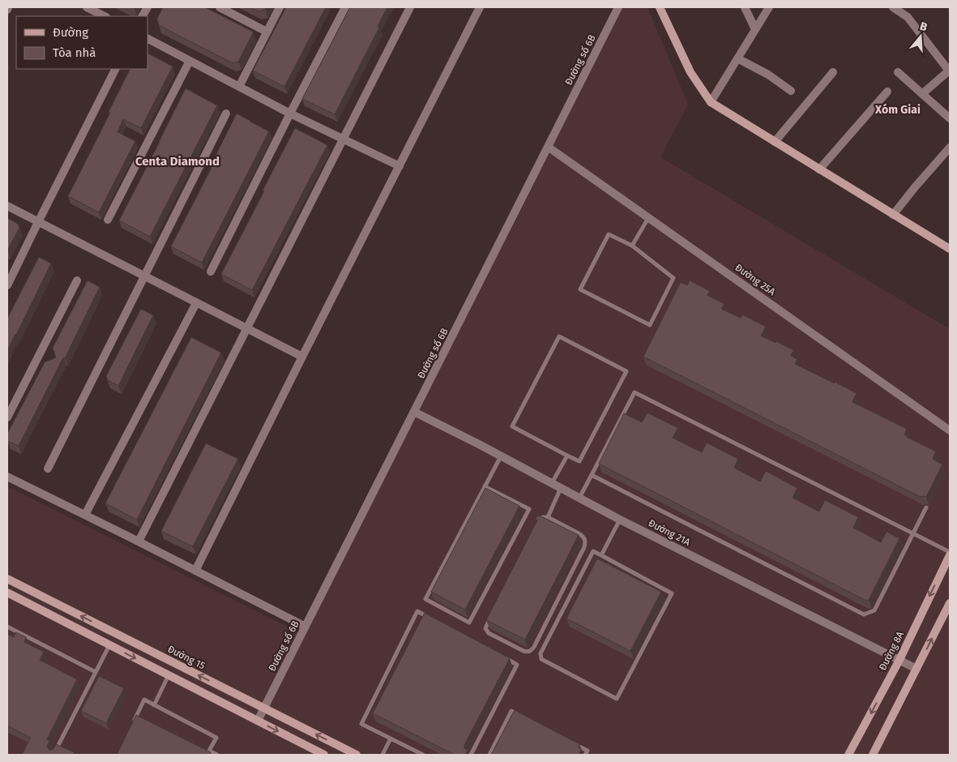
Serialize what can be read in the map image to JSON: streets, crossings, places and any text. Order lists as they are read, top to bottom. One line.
{"streets":{"street":["Đường số 6B","Đường 25A","Đường 21A","Đường 8A","Đường 15"]},"crossings":[["Đường số 6B","Đường 25A"],["Đường số 6B","Đường 21A"],["Đường số 6B","Đường 15"],["Đường 21A","Đường 8A"]],"districts":["Xóm Giai","Centa Diamond"],"legend":["Đường","Tòa nhà"],"north":"top"}
